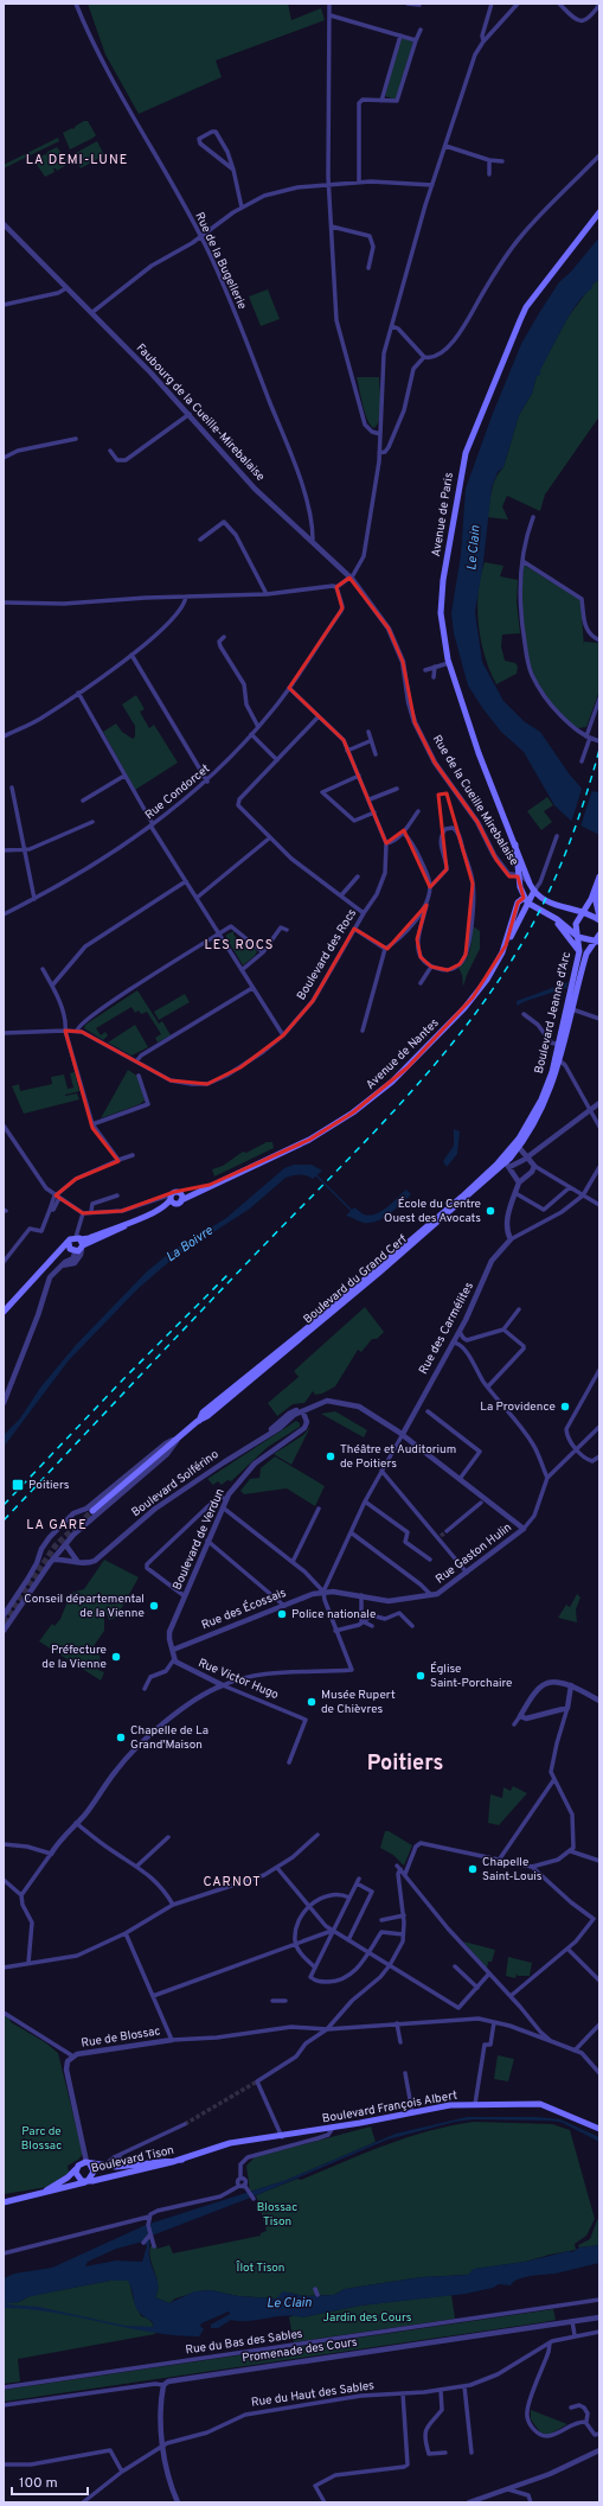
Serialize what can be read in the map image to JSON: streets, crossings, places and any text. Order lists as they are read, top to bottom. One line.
{"streets":{"main road":["Avenue de Paris","Boulevard Jeanne d’Arc","Avenue de Nantes","Boulevard du Grand Cerf","Boulevard François Albert","Boulevard Tison"],"street":["Rue de la Bugellerie","Faubourg de la Cueille-Mirebalaise","Rue Condorcet","Rue de la Cueille Mirebalaise","Boulevard des Rocs","Rue des Carmélites","Boulevard Solférino","Boulevard de Verdun","Rue Gaston Hulin","Rue des Écossais","Rue Victor Hugo","Rue de Blossac","Rue du Bas des Sables","Promenade des Cours","Rue du Haut des Sables"]},"crossings":[["Rue de la Bugellerie","Faubourg de la Cueille-Mirebalaise"],["Rue de la Bugellerie","Rue de la Cueille Mirebalaise"],["Faubourg de la Cueille-Mirebalaise","Rue de la Cueille Mirebalaise"],["Avenue de Paris","Rue de la Cueille Mirebalaise"],["Avenue de Paris","Avenue de Nantes"],["Rue Condorcet","Boulevard des Rocs"],["Boulevard Jeanne d’Arc","Boulevard du Grand Cerf"],["Boulevard du Grand Cerf","Boulevard Solférino"],["Rue des Carmélites","Boulevard Solférino"],["Boulevard Solférino","Boulevard de Verdun"],["Boulevard Solférino","Rue Gaston Hulin"],["Boulevard de Verdun","Rue des Écossais"],["Boulevard François Albert","Boulevard Tison"]],"districts":["LA DEMI-LUNE","LES ROCS","LA GARE","Poitiers","CARNOT"],"water":["Le Clain","La Boivre"],"parks":["Parc de Blossac","Blossac Tison","Îlot Tison","Jardin des Cours"],"places":{"other":["École du Centre Ouest des Avocats","La Providence","Théâtre et Auditorium de Poitiers","Conseil départemental de la Vienne","Police nationale","Préfecture de la Vienne","Église Saint-Porchaire","Musée Rupert de Chièvres","Chapelle de La Grand'Maison","Chapelle Saint-Louis"],"transit":["Poitiers"]},"scale_bar":"100 m"}
